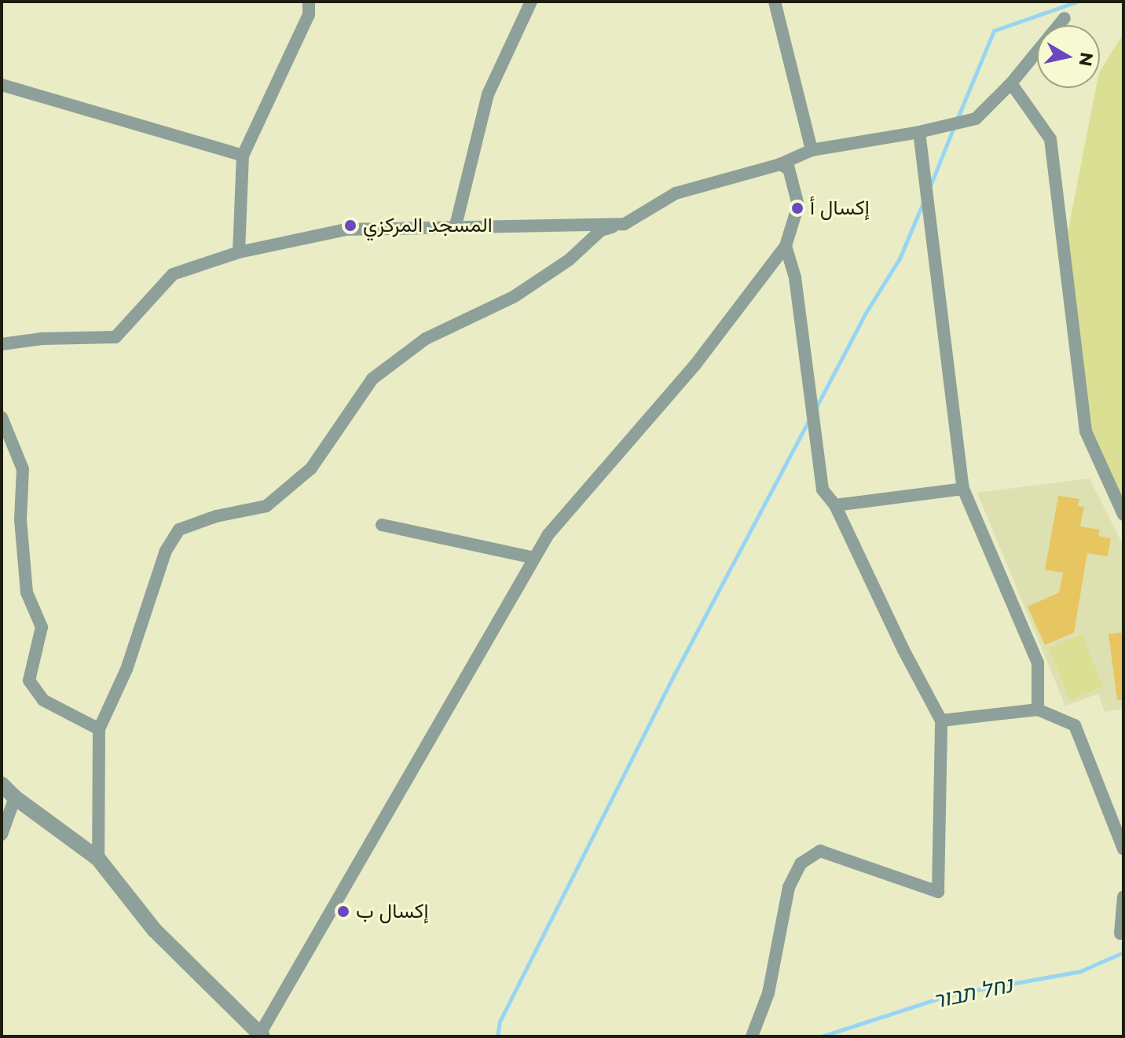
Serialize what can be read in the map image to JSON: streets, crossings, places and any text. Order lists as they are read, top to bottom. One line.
{"water":["נחל תבור"],"places":["إكسال أ","المسجد المركزي","إكسال ب"],"north":"right"}
